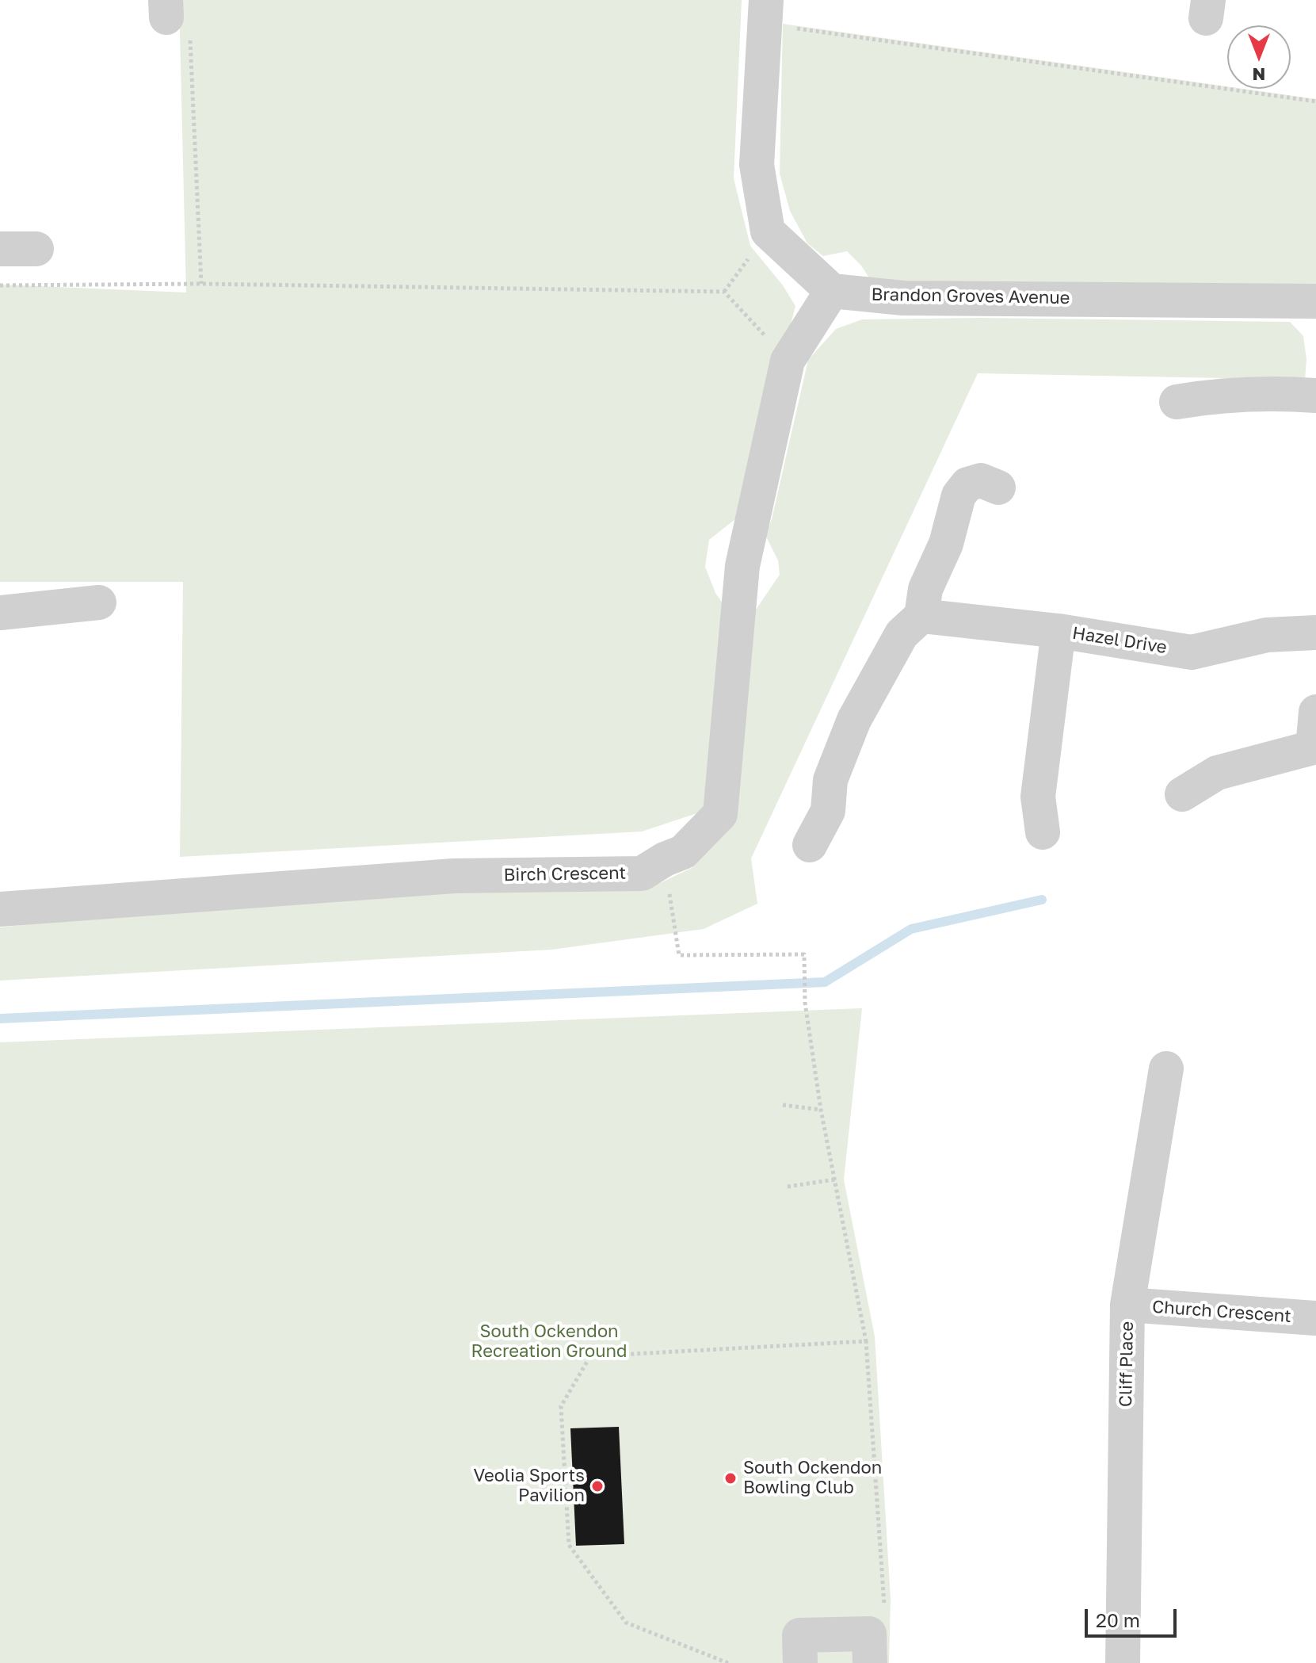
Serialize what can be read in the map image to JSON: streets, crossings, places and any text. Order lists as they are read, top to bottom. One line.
{"streets":{"street":["Brandon Groves Avenue","Hazel Drive","Birch Crescent","Church Crescent","Cliff Place"]},"crossings":[["Brandon Groves Avenue","Birch Crescent"],["Church Crescent","Cliff Place"]],"parks":["South Ockendon Recreation Ground"],"places":["South Ockendon Bowling Club","Veolia Sports Pavilion"],"scale_bar":"20 m","north":"bottom"}
